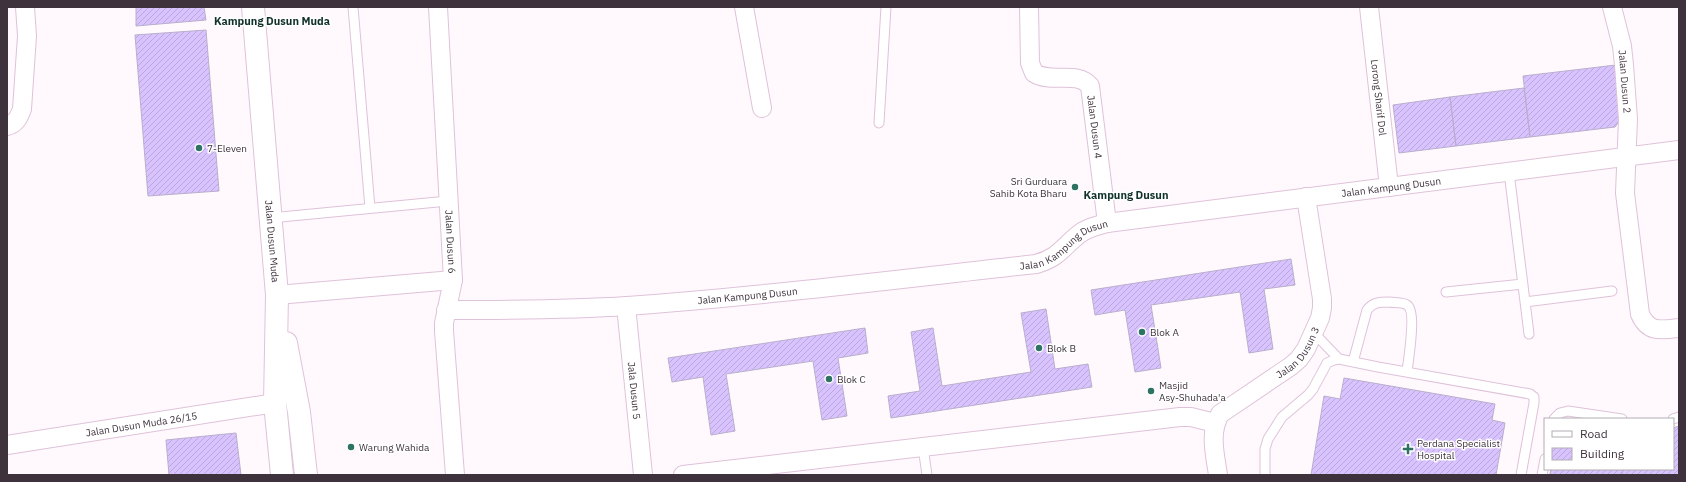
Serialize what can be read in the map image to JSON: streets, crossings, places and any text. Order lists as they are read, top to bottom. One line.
{"streets":{"main road":["Jalan Dusun Muda"],"street":["Jalan Dusun 2","Lorong Sharif Dol","Jalan Dusun 4","Jalan Kampung Dusun","Jalan Dusun 6","Jalan Dusun 3","Jala Dusun 5","Jalan Dusun Muda 26/15"]},"crossings":[["Jalan Dusun 2","Jalan Kampung Dusun"],["Lorong Sharif Dol","Jalan Kampung Dusun"],["Jalan Dusun 4","Jalan Kampung Dusun"],["Jalan Kampung Dusun","Jalan Dusun 6"],["Jalan Kampung Dusun","Jalan Dusun 3"],["Jalan Kampung Dusun","Jala Dusun 5"],["Jalan Dusun Muda","Jalan Dusun Muda 26/15"]],"districts":["Kampung Dusun Muda","Kampung Dusun"],"places":{"other":["7-Eleven","Sri Gurduara Sahib Kota Bharu","Blok A","Blok B","Blok C","Masjid Asy-Shuhada'a","Warung Wahida"],"health":["Perdana Specialist Hospital"]},"legend":["Road","Building"]}
